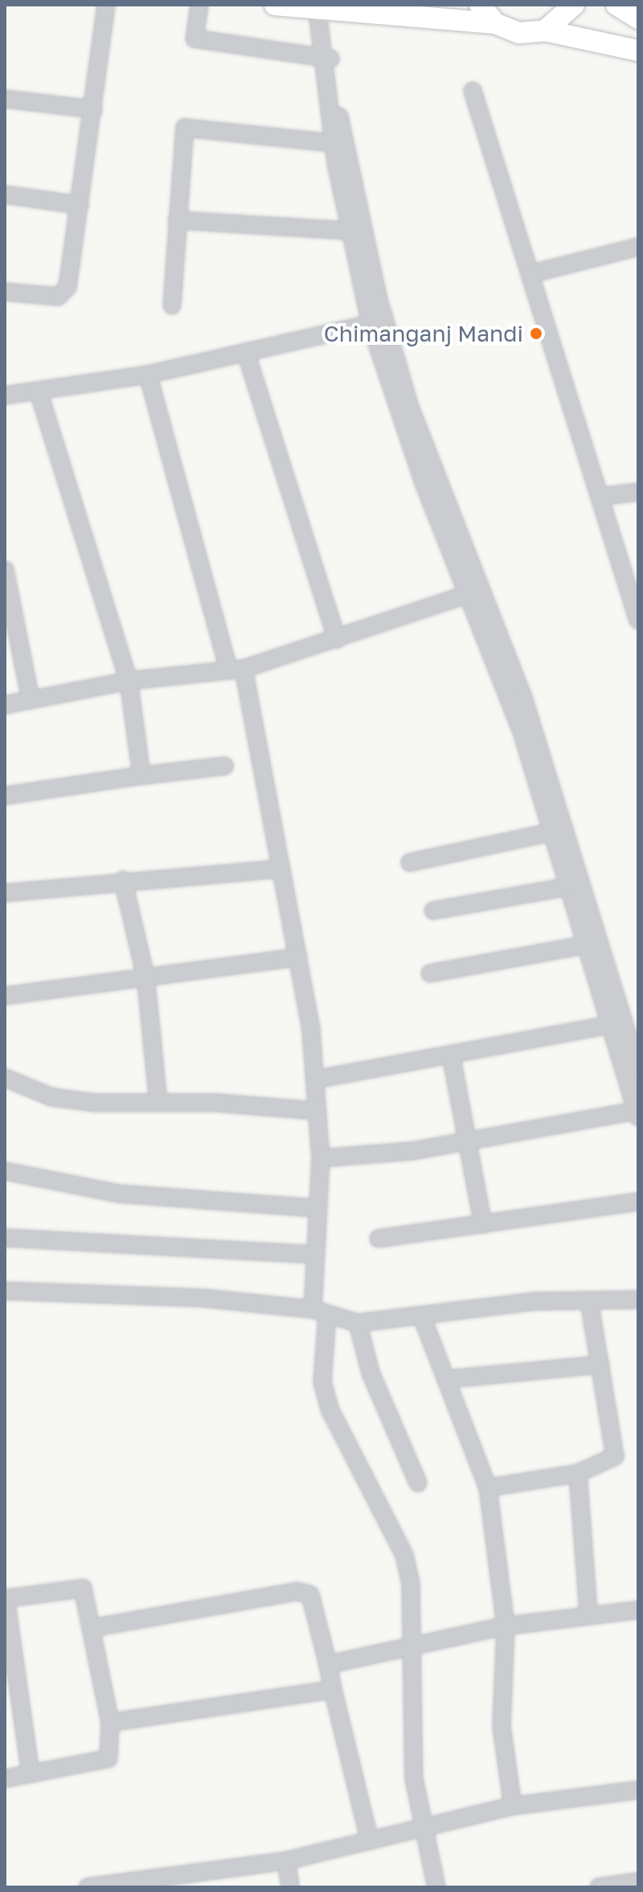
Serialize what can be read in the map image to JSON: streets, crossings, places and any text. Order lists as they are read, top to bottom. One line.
{"places":["Chimanganj Mandi"]}
